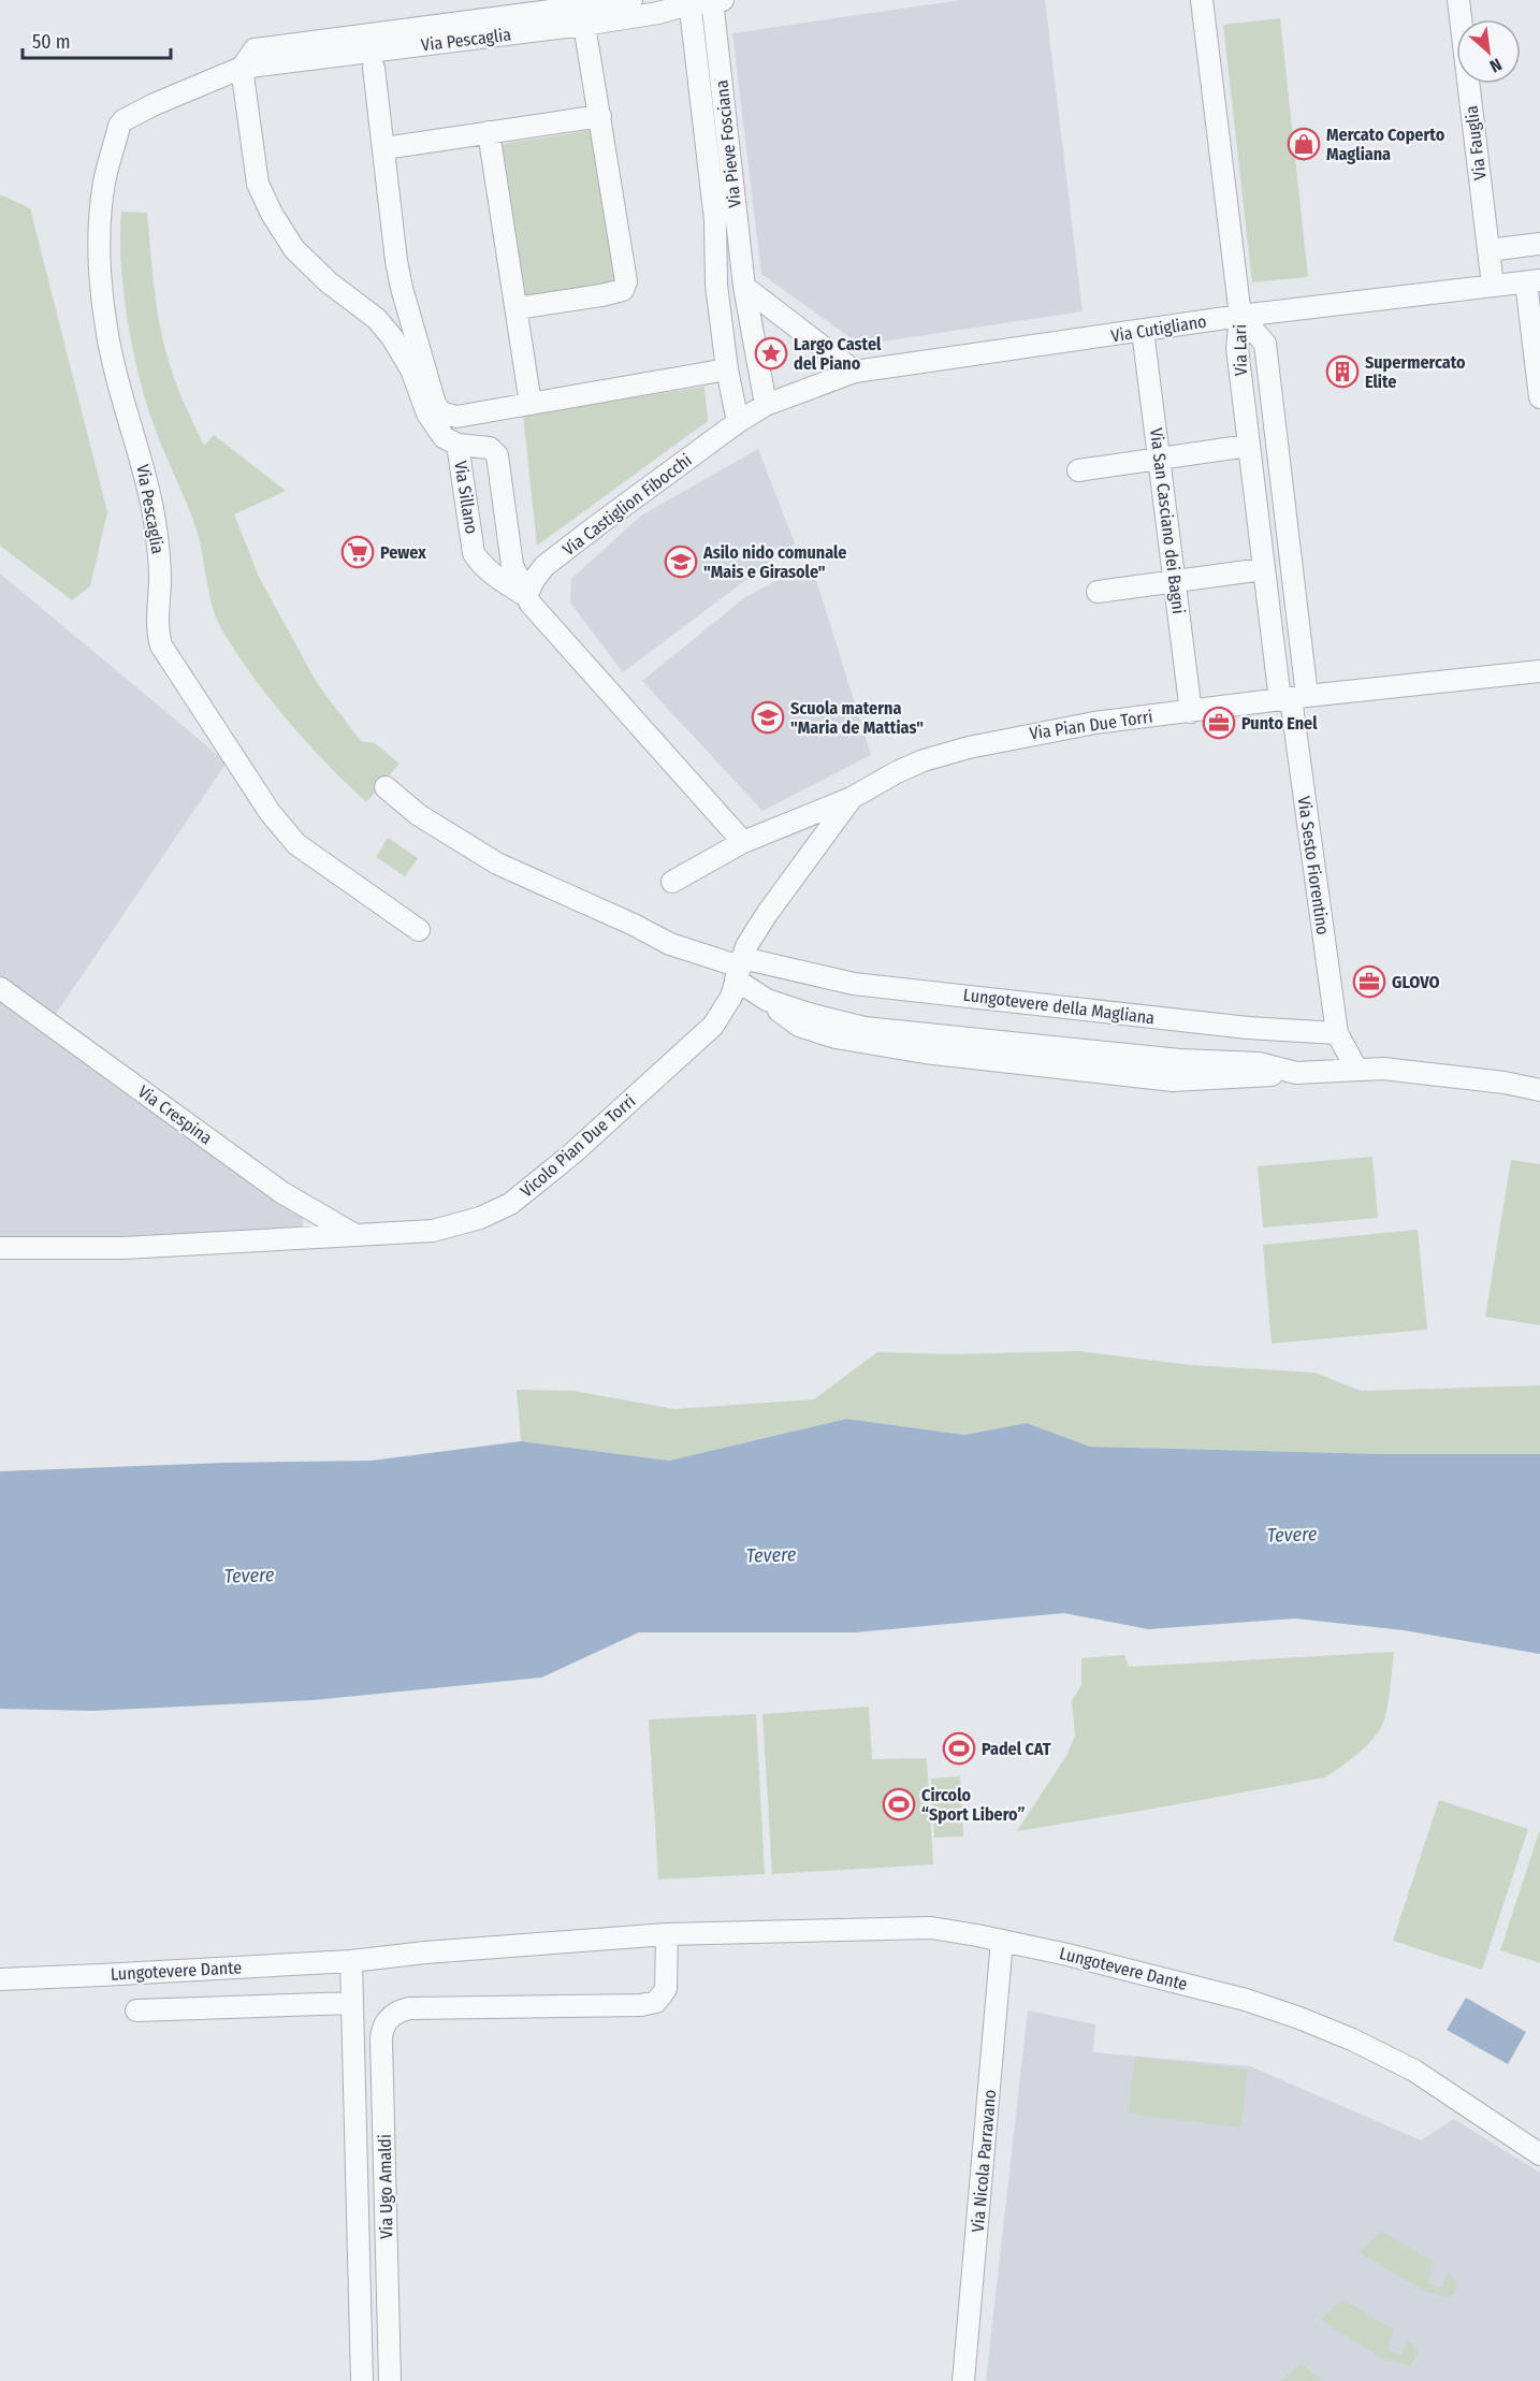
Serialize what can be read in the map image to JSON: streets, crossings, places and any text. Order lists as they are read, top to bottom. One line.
{"streets":{"street":["Via Pescaglia","Via Fauglia","Via Pieve Fosciana","Via Cutigliano","Via Lari","Via Sillano","Via Castiglion Fibocchi","Via San Casciano dei Bagni","Via Pian Due Torri","Via Sesto Fiorentino","Lungotevere della Magliana","Via Crespina","Vicolo Pian Due Torri","Lungotevere Dante","Via Nicola Parravano","Via Ugo Amaldi"]},"crossings":[["Via Pescaglia","Via Pieve Fosciana"],["Via Fauglia","Via Cutigliano"],["Via Cutigliano","Via Lari"],["Via Cutigliano","Via San Casciano dei Bagni"],["Via Lari","Via Pian Due Torri"],["Via Lari","Via Sesto Fiorentino"],["Via Sillano","Via Castiglion Fibocchi"],["Via Sillano","Via Pian Due Torri"],["Via San Casciano dei Bagni","Via Pian Due Torri"],["Via Pian Due Torri","Via Sesto Fiorentino"],["Via Pian Due Torri","Vicolo Pian Due Torri"],["Via Sesto Fiorentino","Lungotevere della Magliana"],["Lungotevere della Magliana","Vicolo Pian Due Torri"],["Via Crespina","Vicolo Pian Due Torri"],["Lungotevere Dante","Via Nicola Parravano"],["Lungotevere Dante","Via Ugo Amaldi"]],"water":["Tevere"],"places":{"shop":["Mercato Coperto Magliana"],"place":["Largo Castel del Piano"],"building":["Supermercato Elite"],"supermarket":["Pewex"],"school or university":["Asilo nido comunale \"Mais e Girasole\"","Scuola materna \"Maria de Mattias\""],"office":["Punto Enel","GLOVO"],"sports":["Padel CAT","Circolo “Sport Libero”"]},"scale_bar":"50 m","north":"bottom right"}
